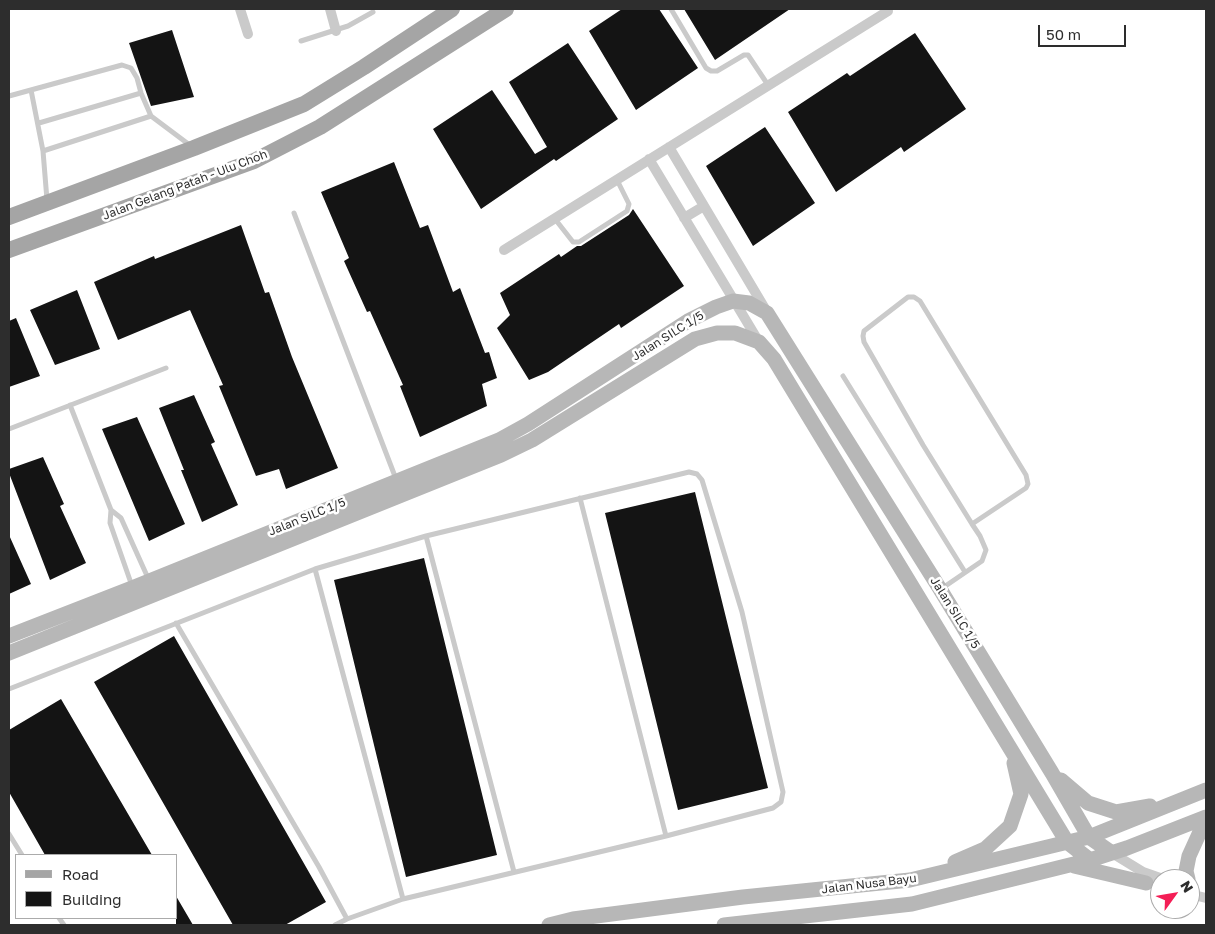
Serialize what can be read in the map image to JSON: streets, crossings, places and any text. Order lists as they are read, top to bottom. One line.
{"streets":{"main road":["Jalan Gelang Patah - Ulu Choh"],"street":["Jalan SILC 1/5","Jalan Nusa Bayu"]},"crossings":[["Jalan SILC 1/5","Jalan Nusa Bayu"]],"legend":["Road","Building"],"scale_bar":"50 m","north":"top right"}
